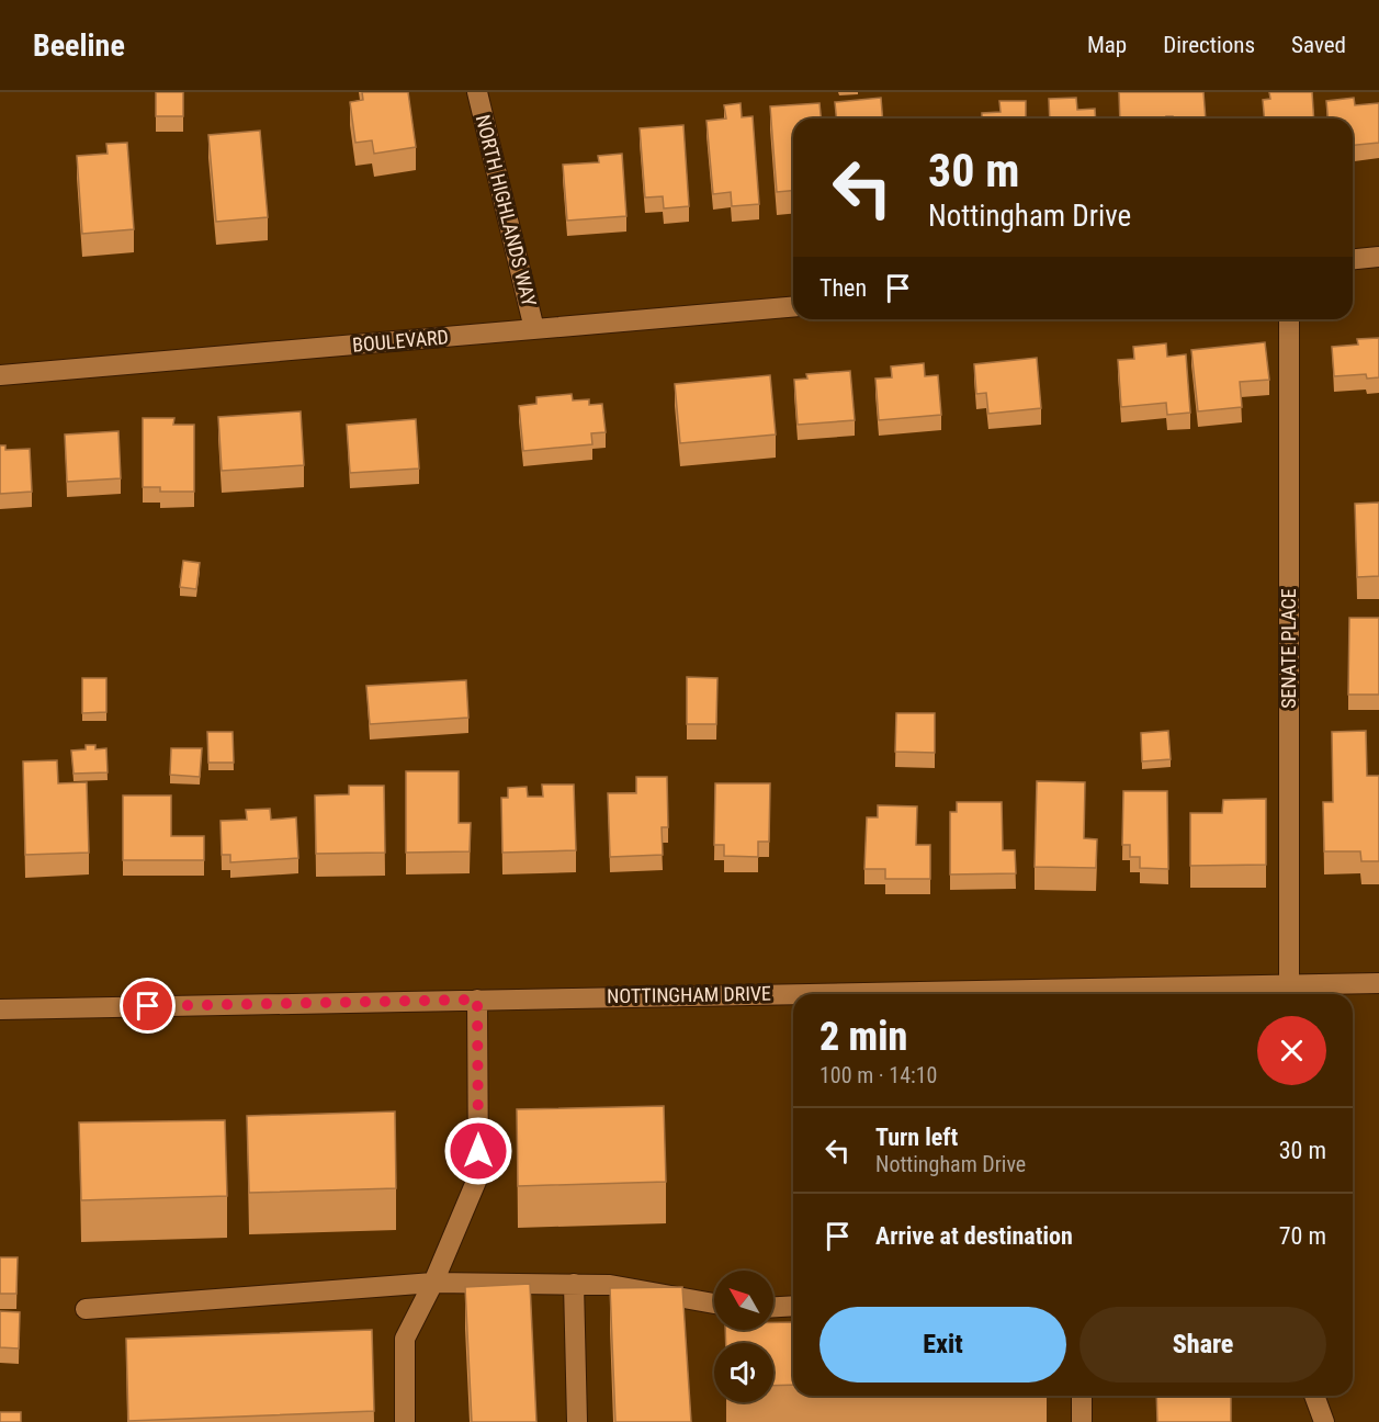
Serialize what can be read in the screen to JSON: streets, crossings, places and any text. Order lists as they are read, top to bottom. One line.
{"streets":{"street":["NORTH HIGHLANDS WAY","BOULEVARD","SENATE PLACE","NOTTINGHAM DRIVE"]},"crossings":[["NORTH HIGHLANDS WAY","BOULEVARD"]],"north":"top left","page":{"header":"Beeline","nav":["Map","Directions","Saved"],"turn":["30 m","Nottingham Drive"],"then":"Then","heading":["2 min","100 m · 14:10"],"list":[{"name":"Turn left","note":"Nottingham Drive","value":"30 m"},{"name":"Arrive at destination","value":"70 m"}],"buttons":["Exit","Share"]}}
